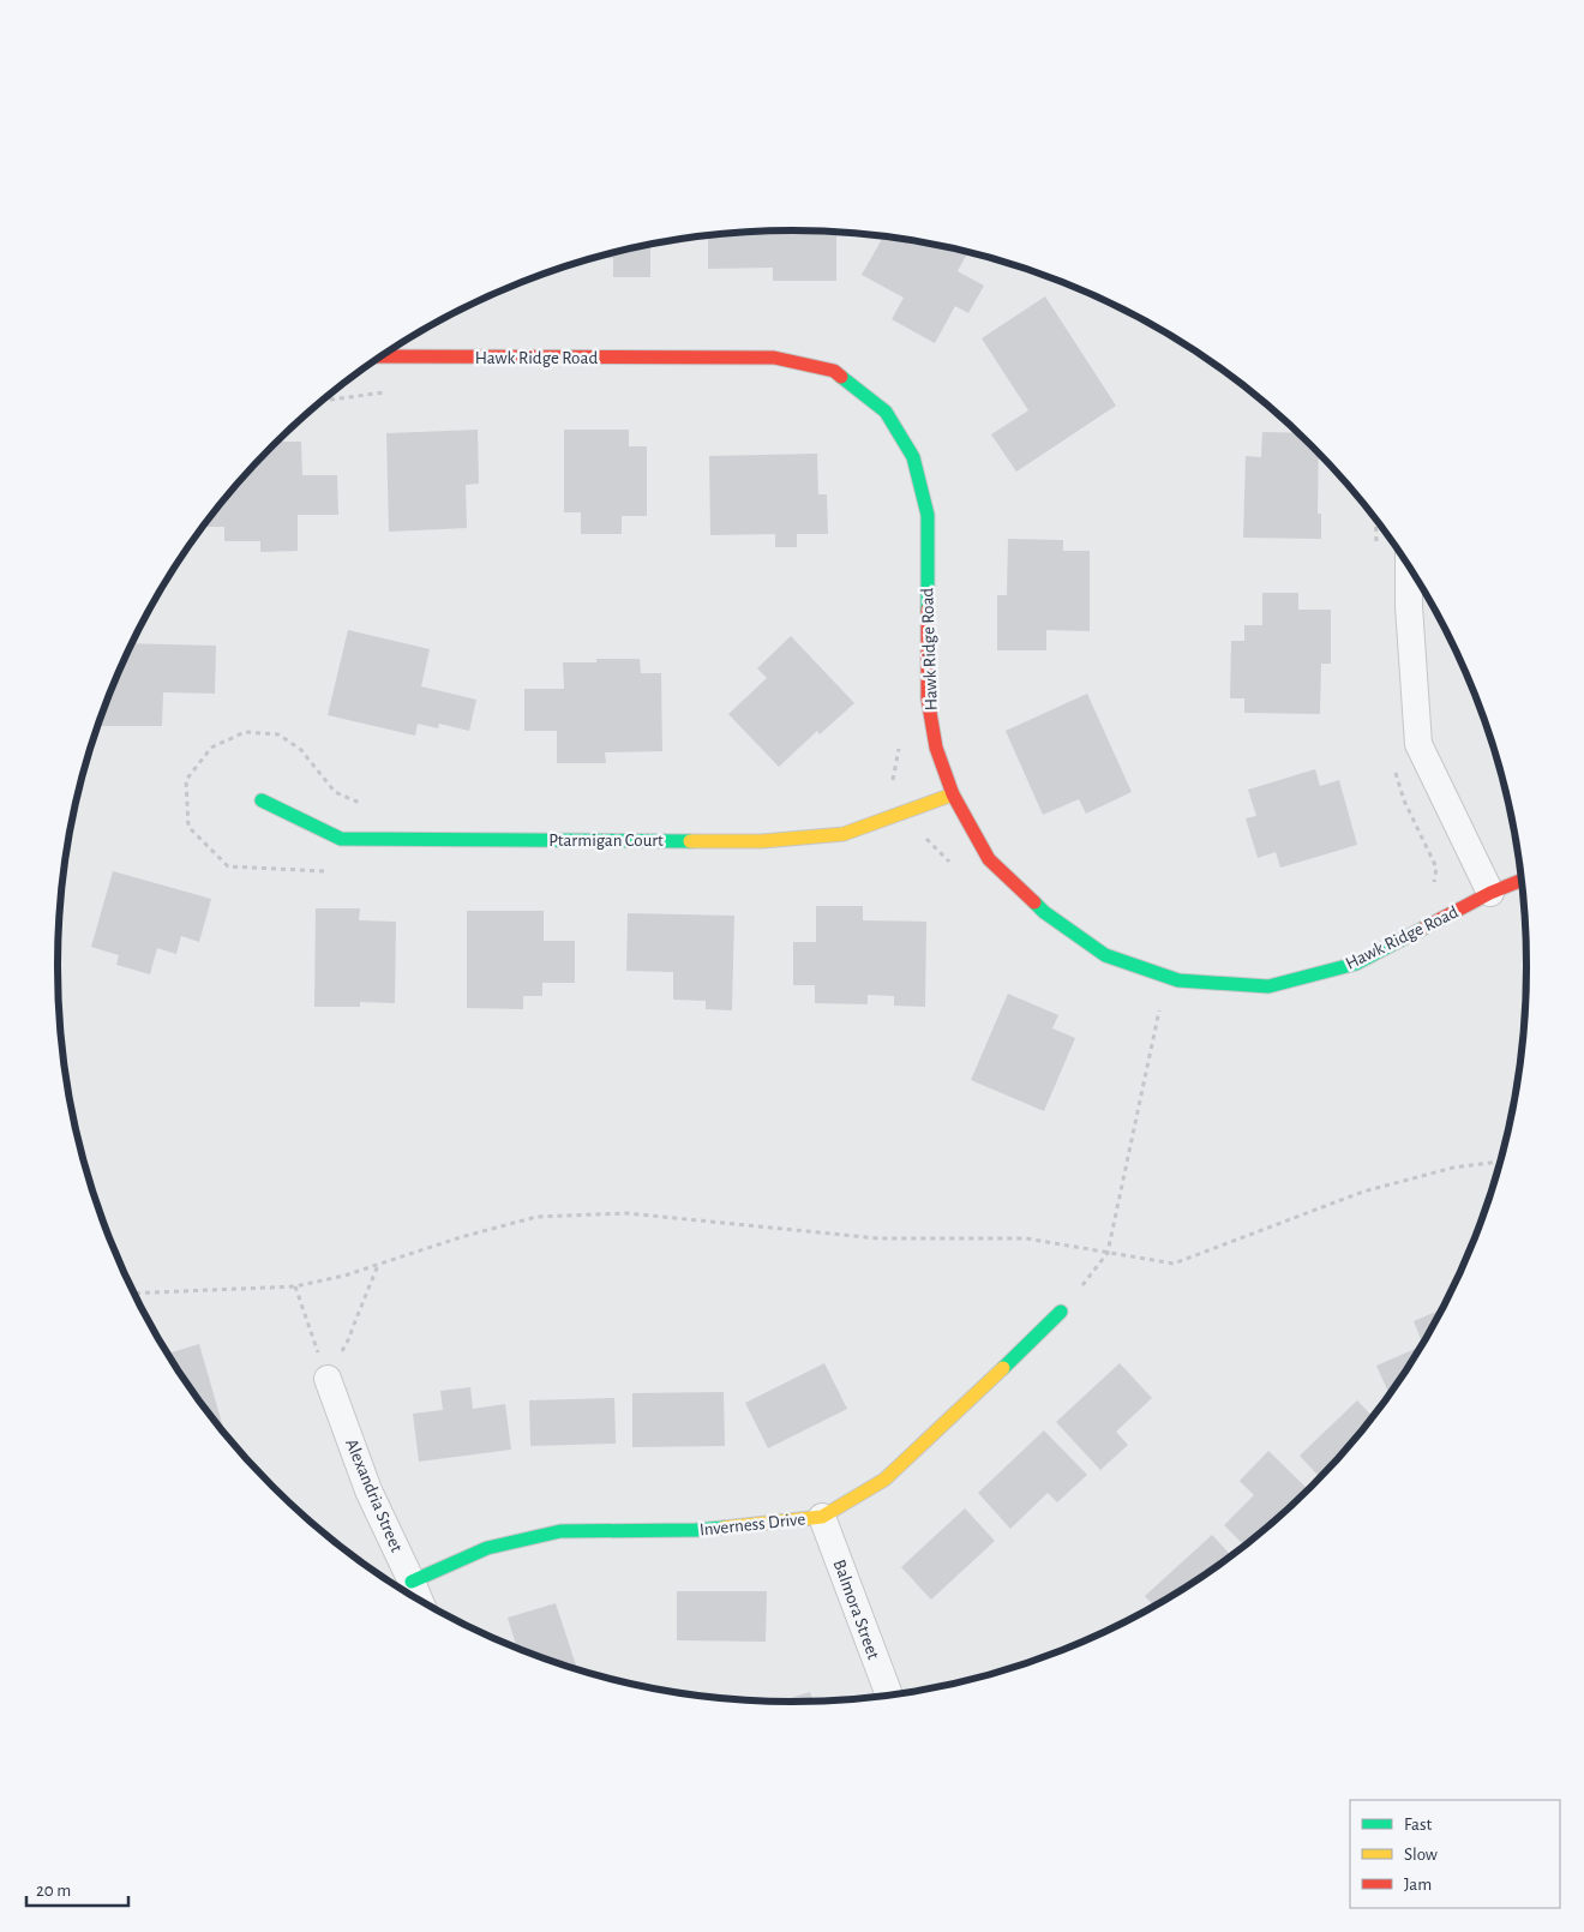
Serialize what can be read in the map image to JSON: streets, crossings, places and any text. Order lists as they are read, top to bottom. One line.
{"streets":{"street":["Hawk Ridge Road","Ptarmigan Court","Alexandria Street","Inverness Drive","Balmora Street"]},"crossings":[["Hawk Ridge Road","Ptarmigan Court"],["Alexandria Street","Inverness Drive"],["Inverness Drive","Balmora Street"]],"legend":["Fast","Slow","Jam"],"scale_bar":"20 m"}
